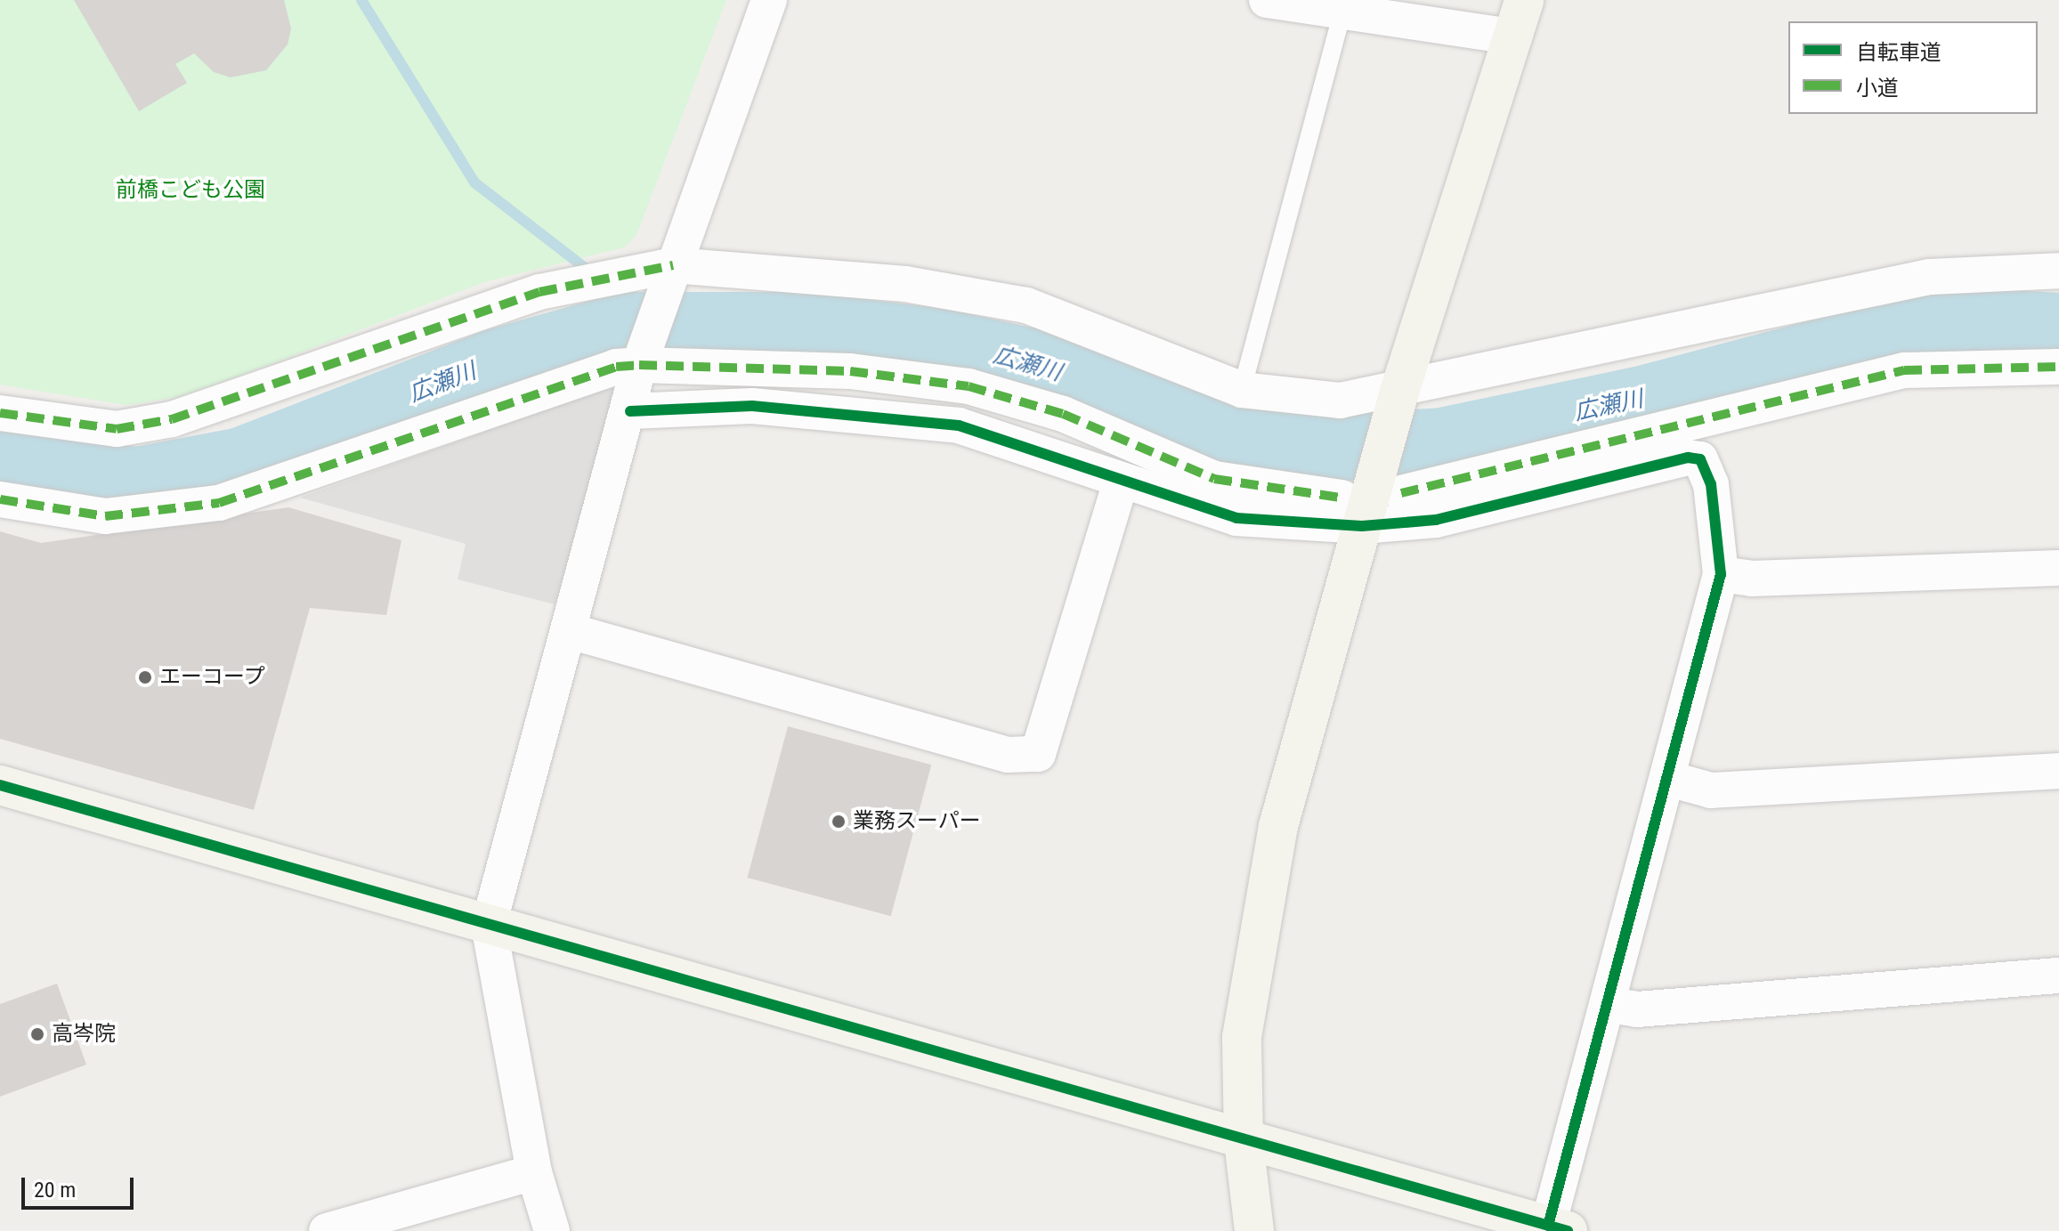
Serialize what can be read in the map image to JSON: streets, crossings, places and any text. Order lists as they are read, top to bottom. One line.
{"water":["広瀬川"],"parks":["前橋こども公園"],"places":["エーコープ","業務スーパー","高岑院"],"legend":["自転車道","小道"],"scale_bar":"20 m"}
